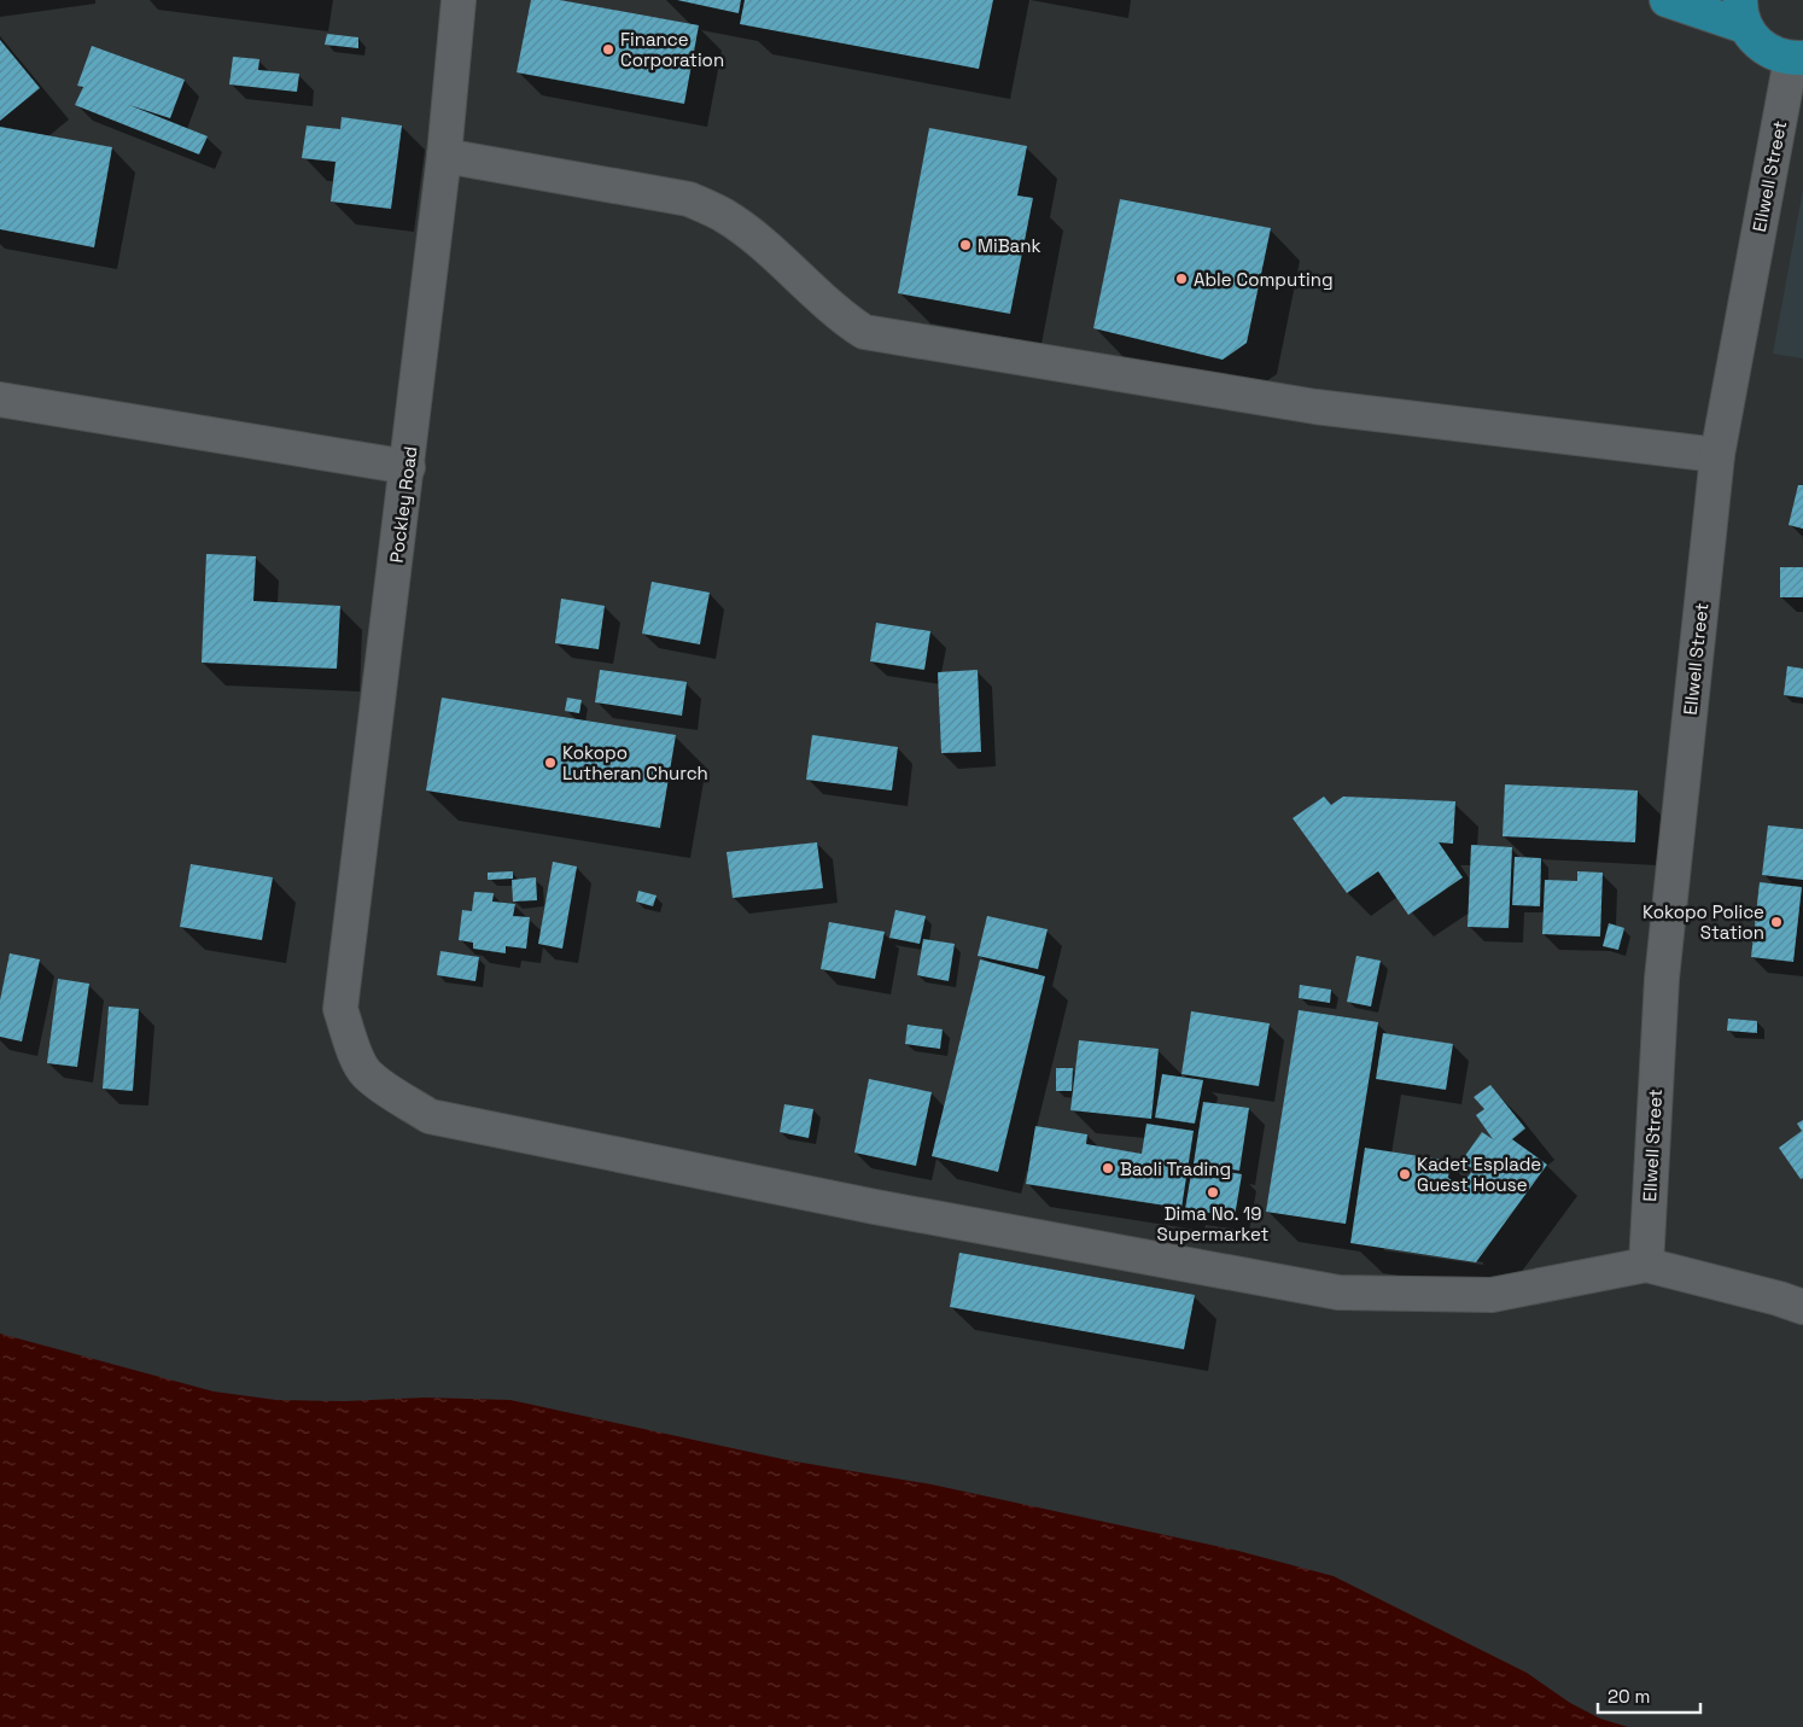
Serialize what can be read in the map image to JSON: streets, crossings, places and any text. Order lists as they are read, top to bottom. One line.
{"streets":{"street":["Ellwell Street","Pockley Road"]},"crossings":[["Ellwell Street","Pockley Road"]],"places":["Finance Corporation","MiBank","Able Computing","Kokopo Lutheran Church","Kokopo Police Station","Baoli Trading","Kadet Esplade Guest House","Dima No. 19 Supermarket"],"scale_bar":"20 m"}
